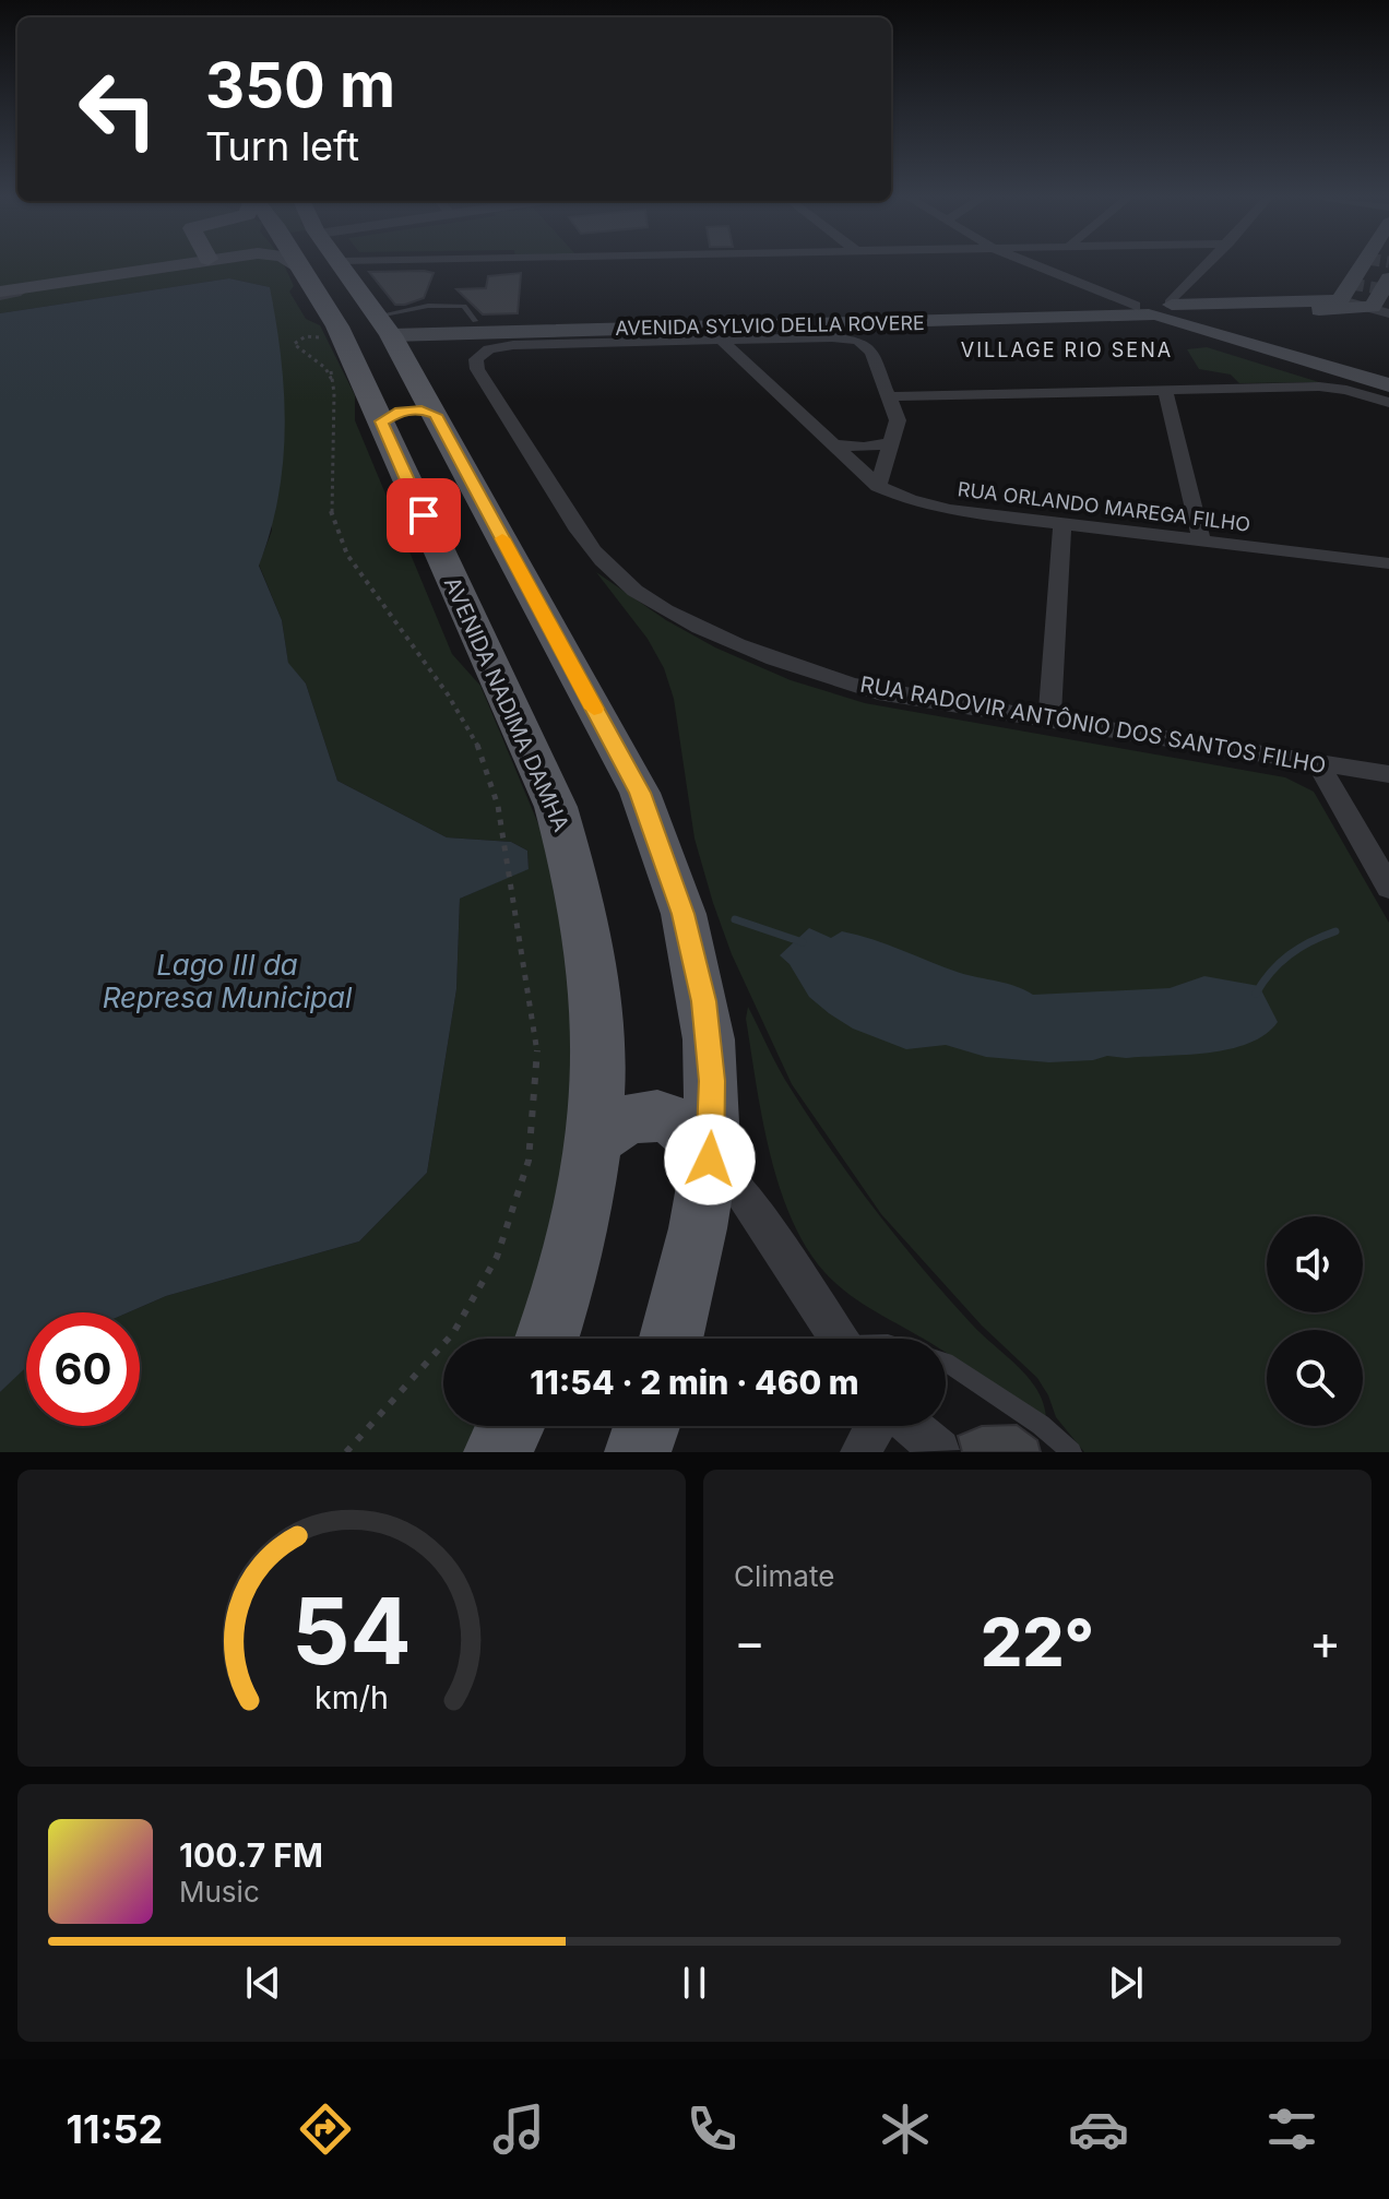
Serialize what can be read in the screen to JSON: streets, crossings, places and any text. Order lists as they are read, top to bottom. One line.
{"streets":{"main road":["AVENIDA SYLVIO DELLA ROVERE","AVENIDA NADIMA DAMHA"],"street":["RUA ORLANDO MAREGA FILHO","RUA RADOVIR ANTÔNIO DOS SANTOS FILHO"]},"crossings":[["RUA ORLANDO MAREGA FILHO","RUA RADOVIR ANTÔNIO DOS SANTOS FILHO"]],"districts":["VILLAGE RIO SENA"],"water":["Lago III da Represa Municipal"],"page":{"turn":["350 m","Turn left"],"limit":"60","trip":"11:54 · 2 min · 460 m","tile":"Climate","heat":["−","22°","+"],"song":["100.7 FM","Music"],"tabs":"11:52","gauge":["54","km/h"]}}
